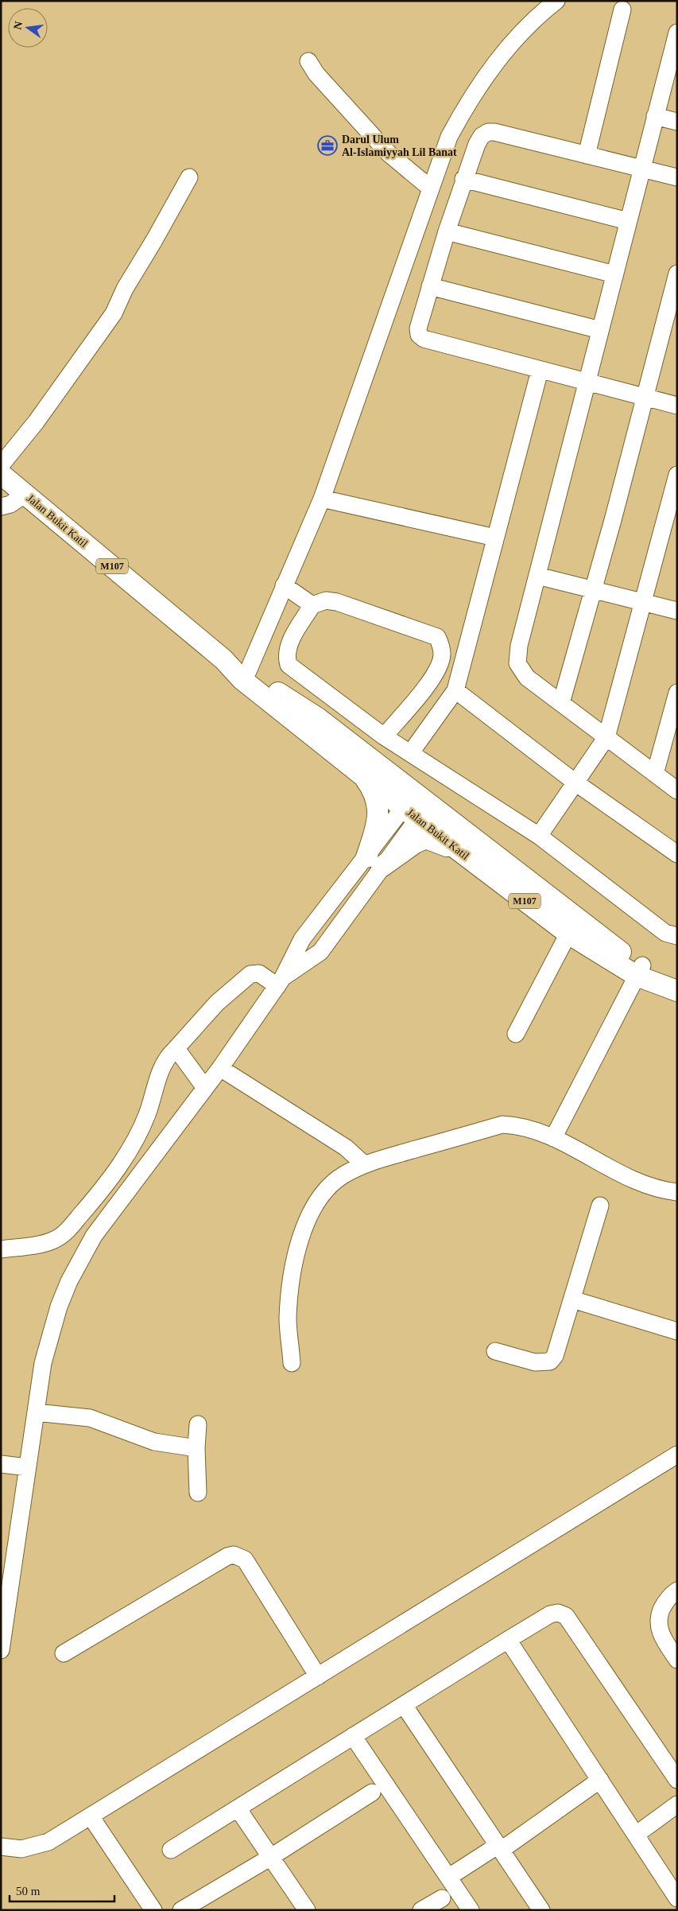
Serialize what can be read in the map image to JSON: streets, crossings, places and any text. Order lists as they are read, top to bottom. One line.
{"streets":{"main road":["Jalan Bukit Katil","M107"]},"places":{"office":["Darul Ulum Al-Islamiyyah Lil Banat"]},"scale_bar":"50 m","north":"left"}
